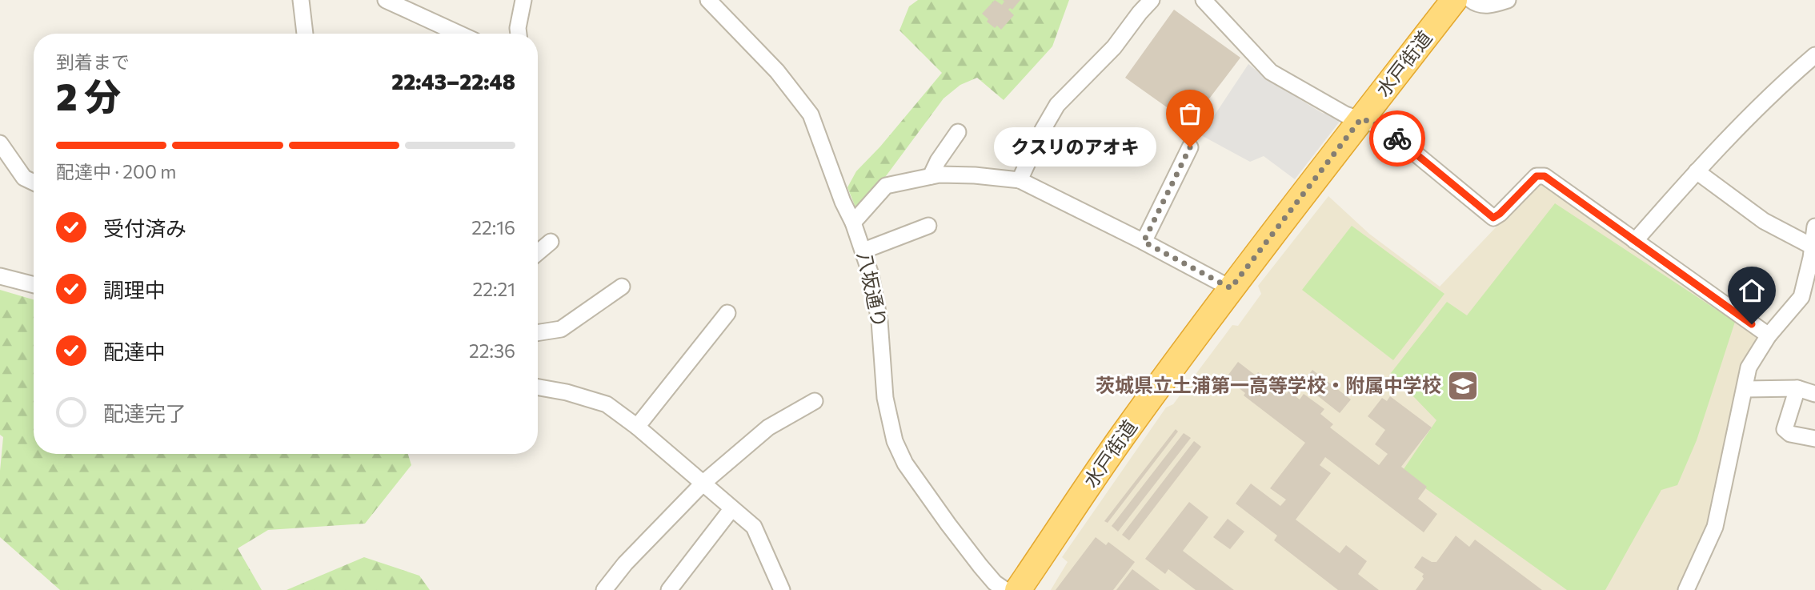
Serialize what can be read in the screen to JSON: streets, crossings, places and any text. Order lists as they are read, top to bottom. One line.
{"streets":{"highway":["水戸街道"],"street":["八坂通り"]},"places":{"other":["クスリのアオキ"],"school or university":["茨城県立土浦第一高等学校・附属中学校"]},"page":{"heading":["2 分","到着まで","22:43–22:48"],"bubble":"クスリのアオキ","bar":"配達中 · 200 m","list":[["受付済み","22:16"],["調理中","22:21"],["配達中","22:36"],"配達完了"]}}
